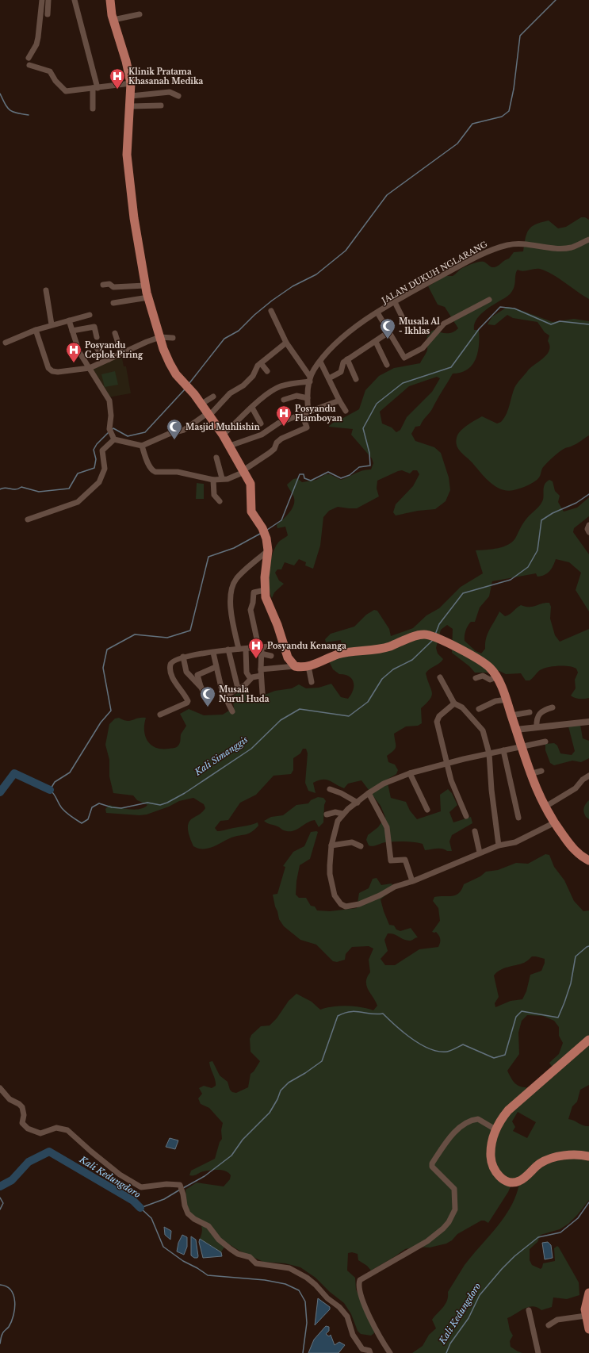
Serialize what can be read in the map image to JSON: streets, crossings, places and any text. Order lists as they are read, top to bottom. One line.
{"streets":{"street":["JALAN DUKUH NGLARANG"]},"water":["Kali Simanggis","Kali Kedungdoro"],"places":{"hospital":["Klinik Pratama Khasanah Medika","Posyandu Ceplok Piring","Posyandu Flamboyan","Posyandu Kenanga"],"mosque":["Musala Al - Ikhlas","Masjid Muhlishin","Musala Nurul Huda"]}}
